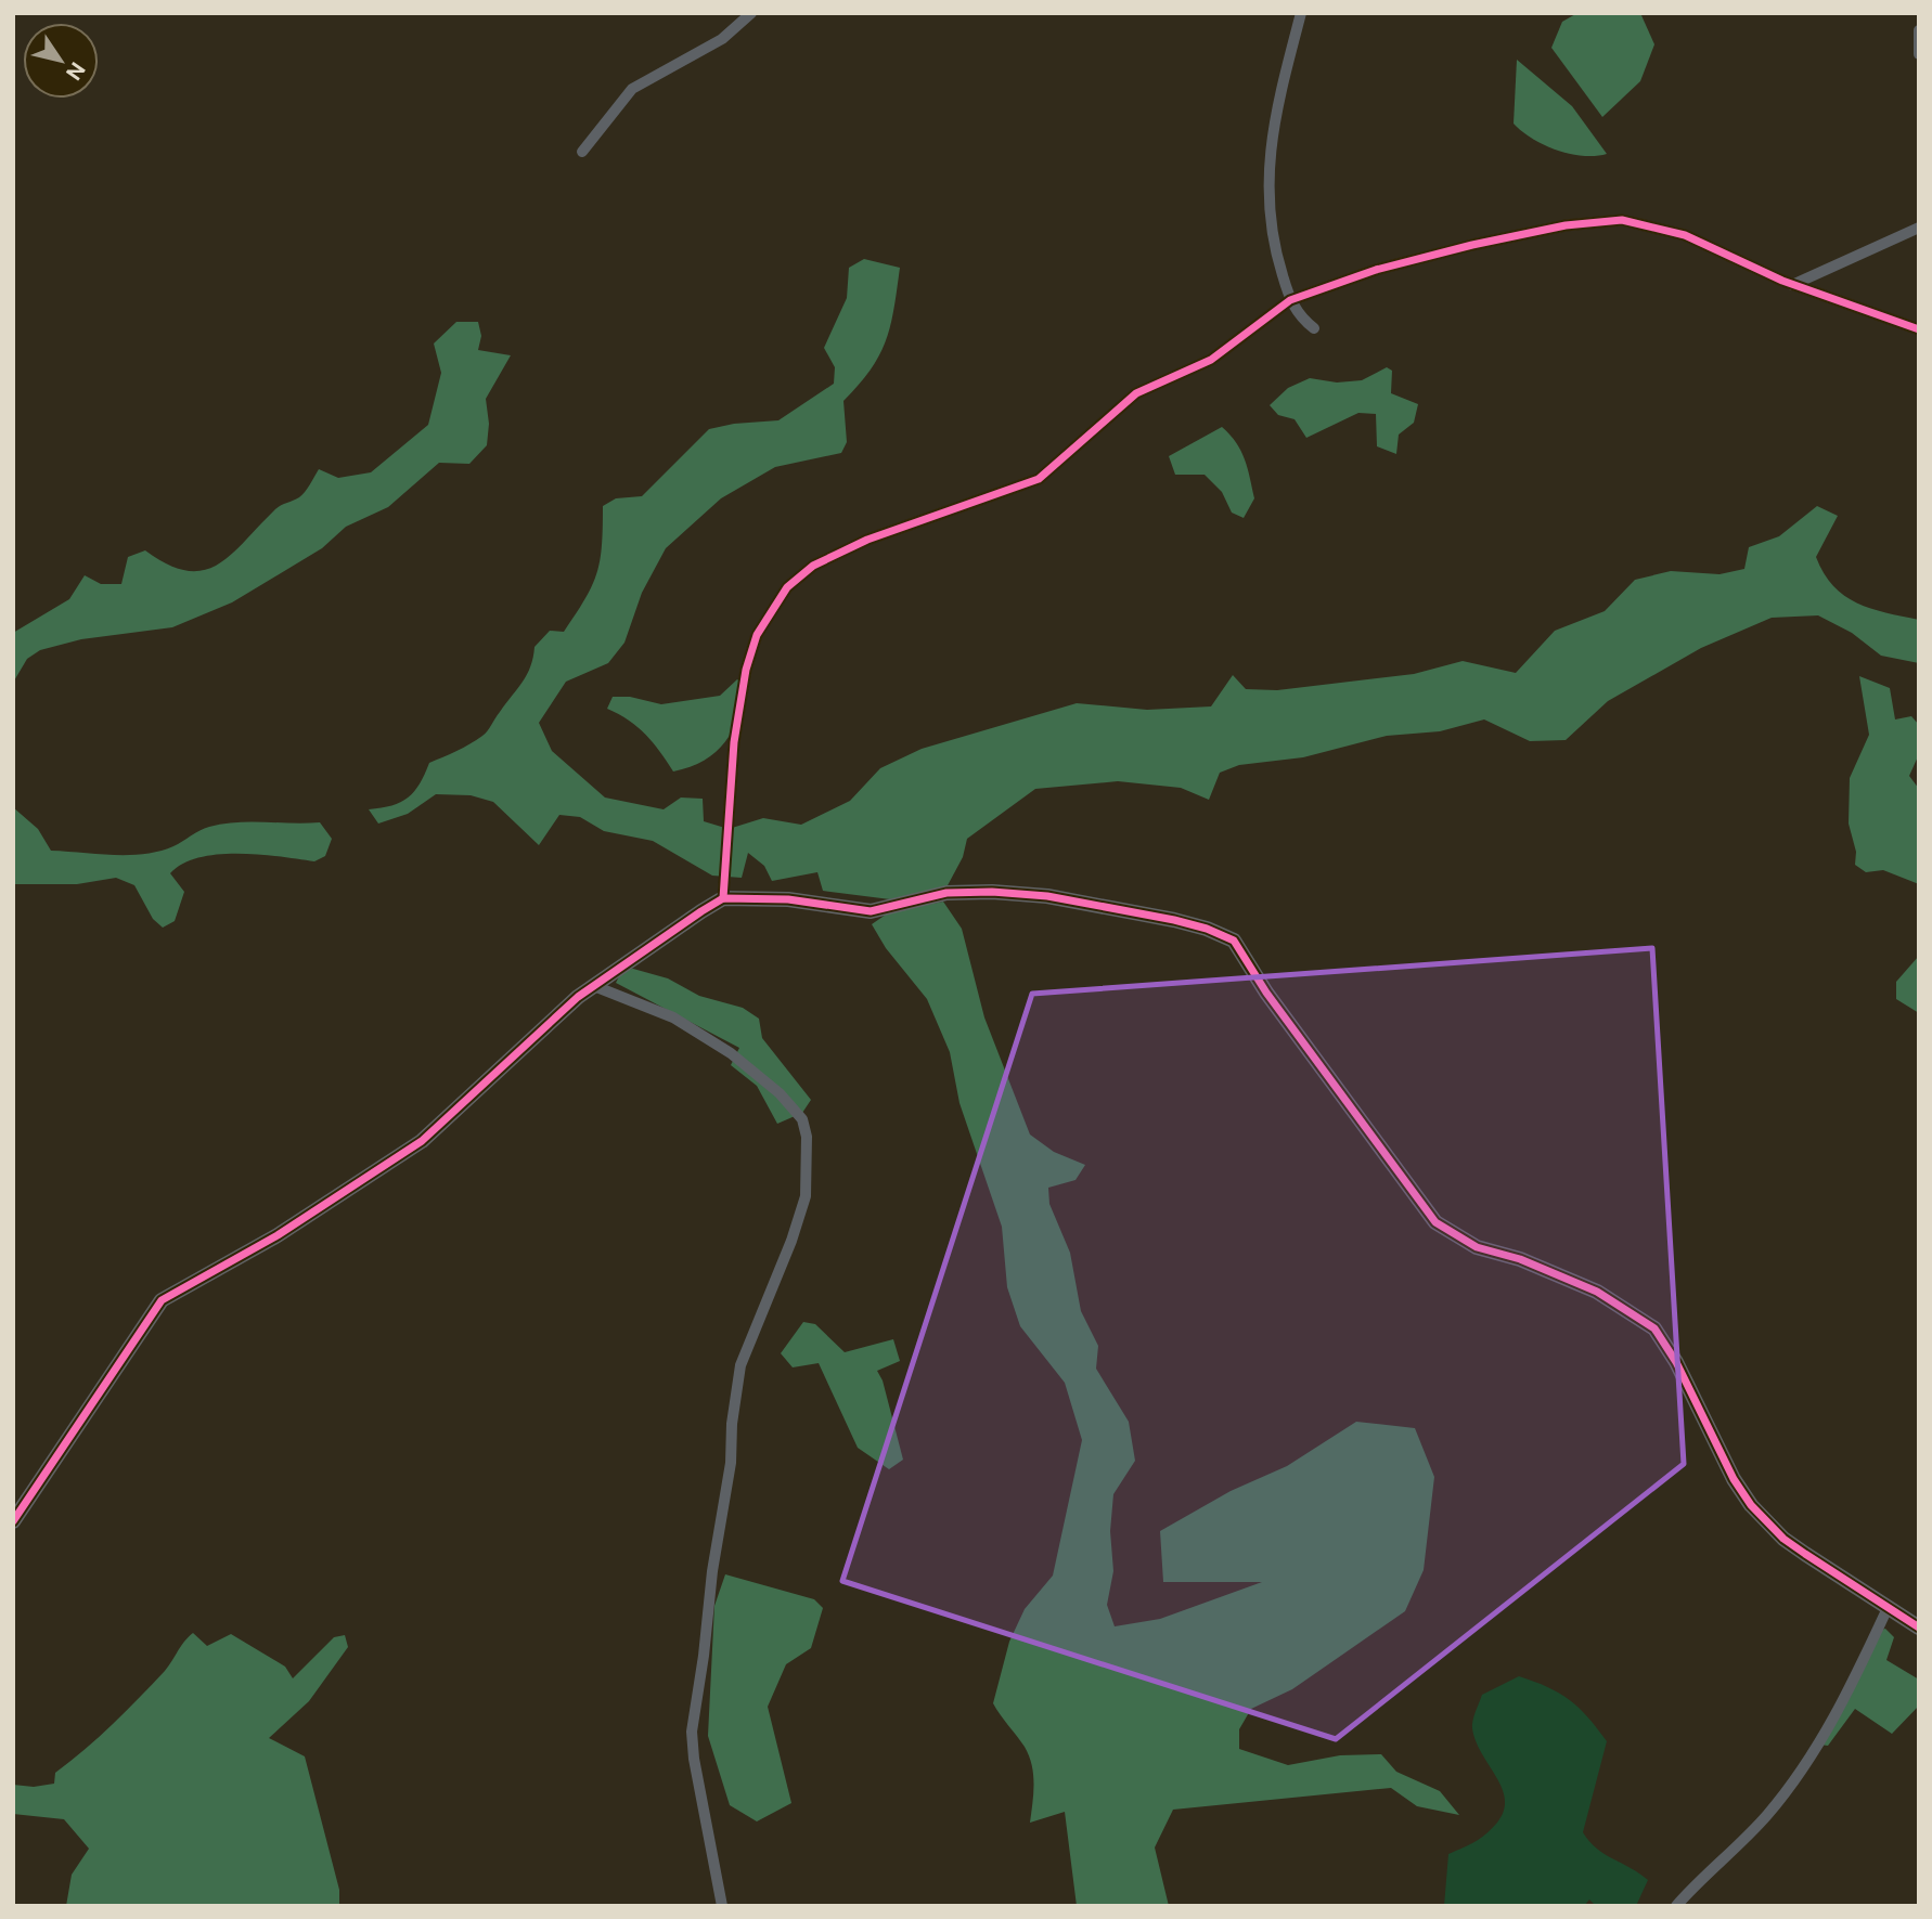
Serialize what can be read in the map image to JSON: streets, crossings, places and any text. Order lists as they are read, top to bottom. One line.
{"north":"bottom right"}
